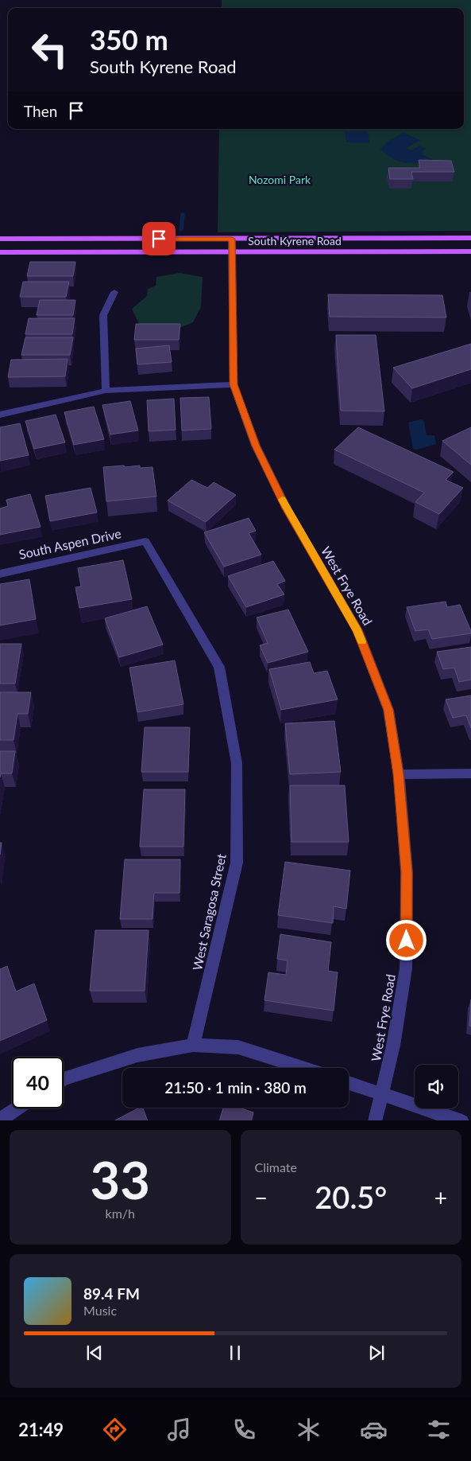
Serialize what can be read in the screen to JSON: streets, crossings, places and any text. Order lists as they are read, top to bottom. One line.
{"streets":{"main road":["South Kyrene Road"],"street":["South Aspen Drive","West Frye Road","West Saragosa Street"]},"crossings":[["South Kyrene Road","West Frye Road"],["South Aspen Drive","West Saragosa Street"]],"parks":["Nozomi Park"],"page":{"turn":["350 m","South Kyrene Road"],"then":"Then","limit":"40","trip":"21:50 · 1 min · 380 m","tile":[["33","km/h"],"Climate"],"heat":["−","20.5°","+"],"song":["89.4 FM","Music"],"tabs":"21:49"}}
